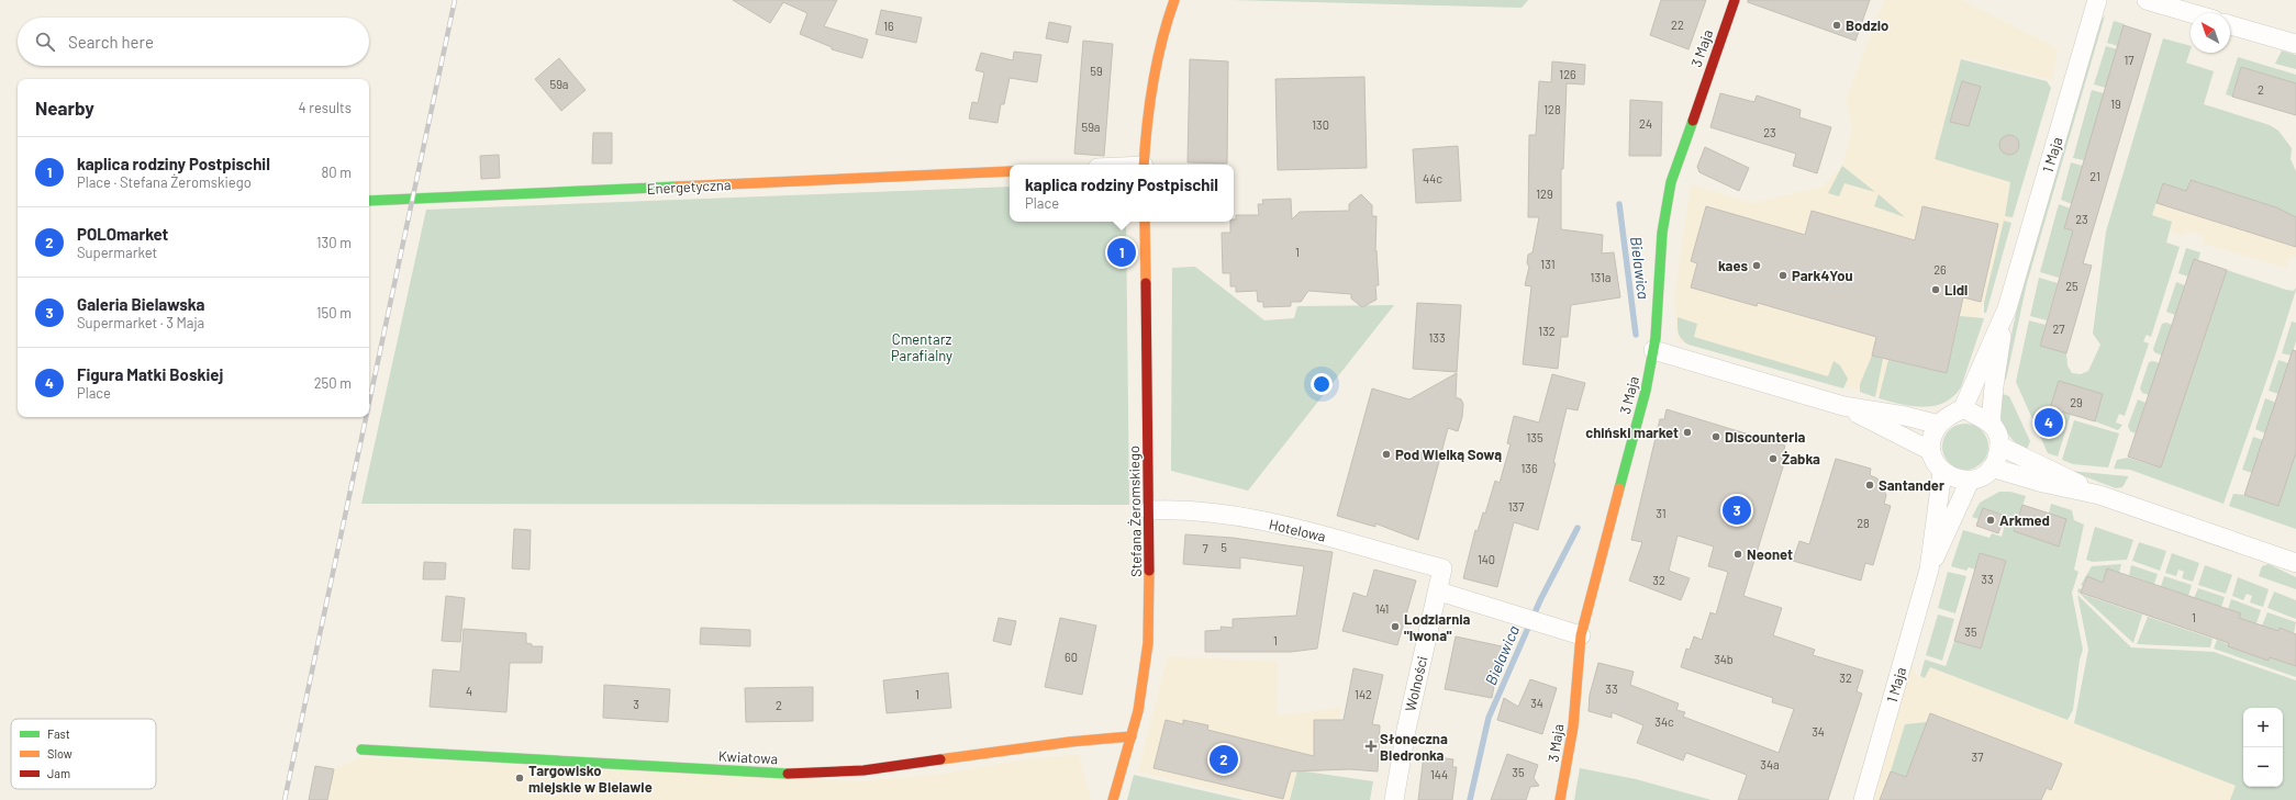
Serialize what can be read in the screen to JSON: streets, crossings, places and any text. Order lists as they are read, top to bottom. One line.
{"streets":{"street":["3 Maja","1 Maja","Energetyczna","Stefana Żeromskiego","Hotelowa","Wolności","Kwiatowa"]},"crossings":[["Stefana Żeromskiego","Hotelowa"],["Stefana Żeromskiego","Kwiatowa"],["Hotelowa","Wolności"]],"water":["Bielawica"],"parks":["Cmentarz Parafialny"],"places":{"other":["Bodzio","kaes","Park4You","Lidl","chiński market","Discounteria","Pod Wielką Sową","Żabka","Santander","Arkmed","Neonet","Lodziarnia \"Iwona\"","Targowisko miejskie w Bielawie"],"health":["Słoneczna Biedronka"]},"house_numbers":["22","16","17","59","126","59a","2","19","128","24","130","59a","23","21","44c","129","23","1","131","26","131a","25","27","132","133","29","135","136","137","31","28","5","7","140","33","32","141","1","35","1","60","34b","32","33","4","1","142","34","3","2","34c","34","37","34a","35","144"],"legend":["Fast","Slow","Jam"],"north":"top left","page":{"search":"Search here","heading":["Nearby","4 results"],"list":[{"mark":"1","name":"kaplica rodziny Postpischil","note":"Place · Stefana Żeromskiego","value":"80 m"},{"mark":"2","name":"POLOmarket","note":"Supermarket","value":"130 m"},{"mark":"3","name":"Galeria Bielawska","note":"Supermarket · 3 Maja","value":"150 m"},{"mark":"4","name":"Figura Matki Boskiej","note":"Place","value":"250 m"}],"popup":["kaplica rodziny Postpischil","Place"],"pins":["1","4","3","2"],"map_buttons":["+","−"]}}
